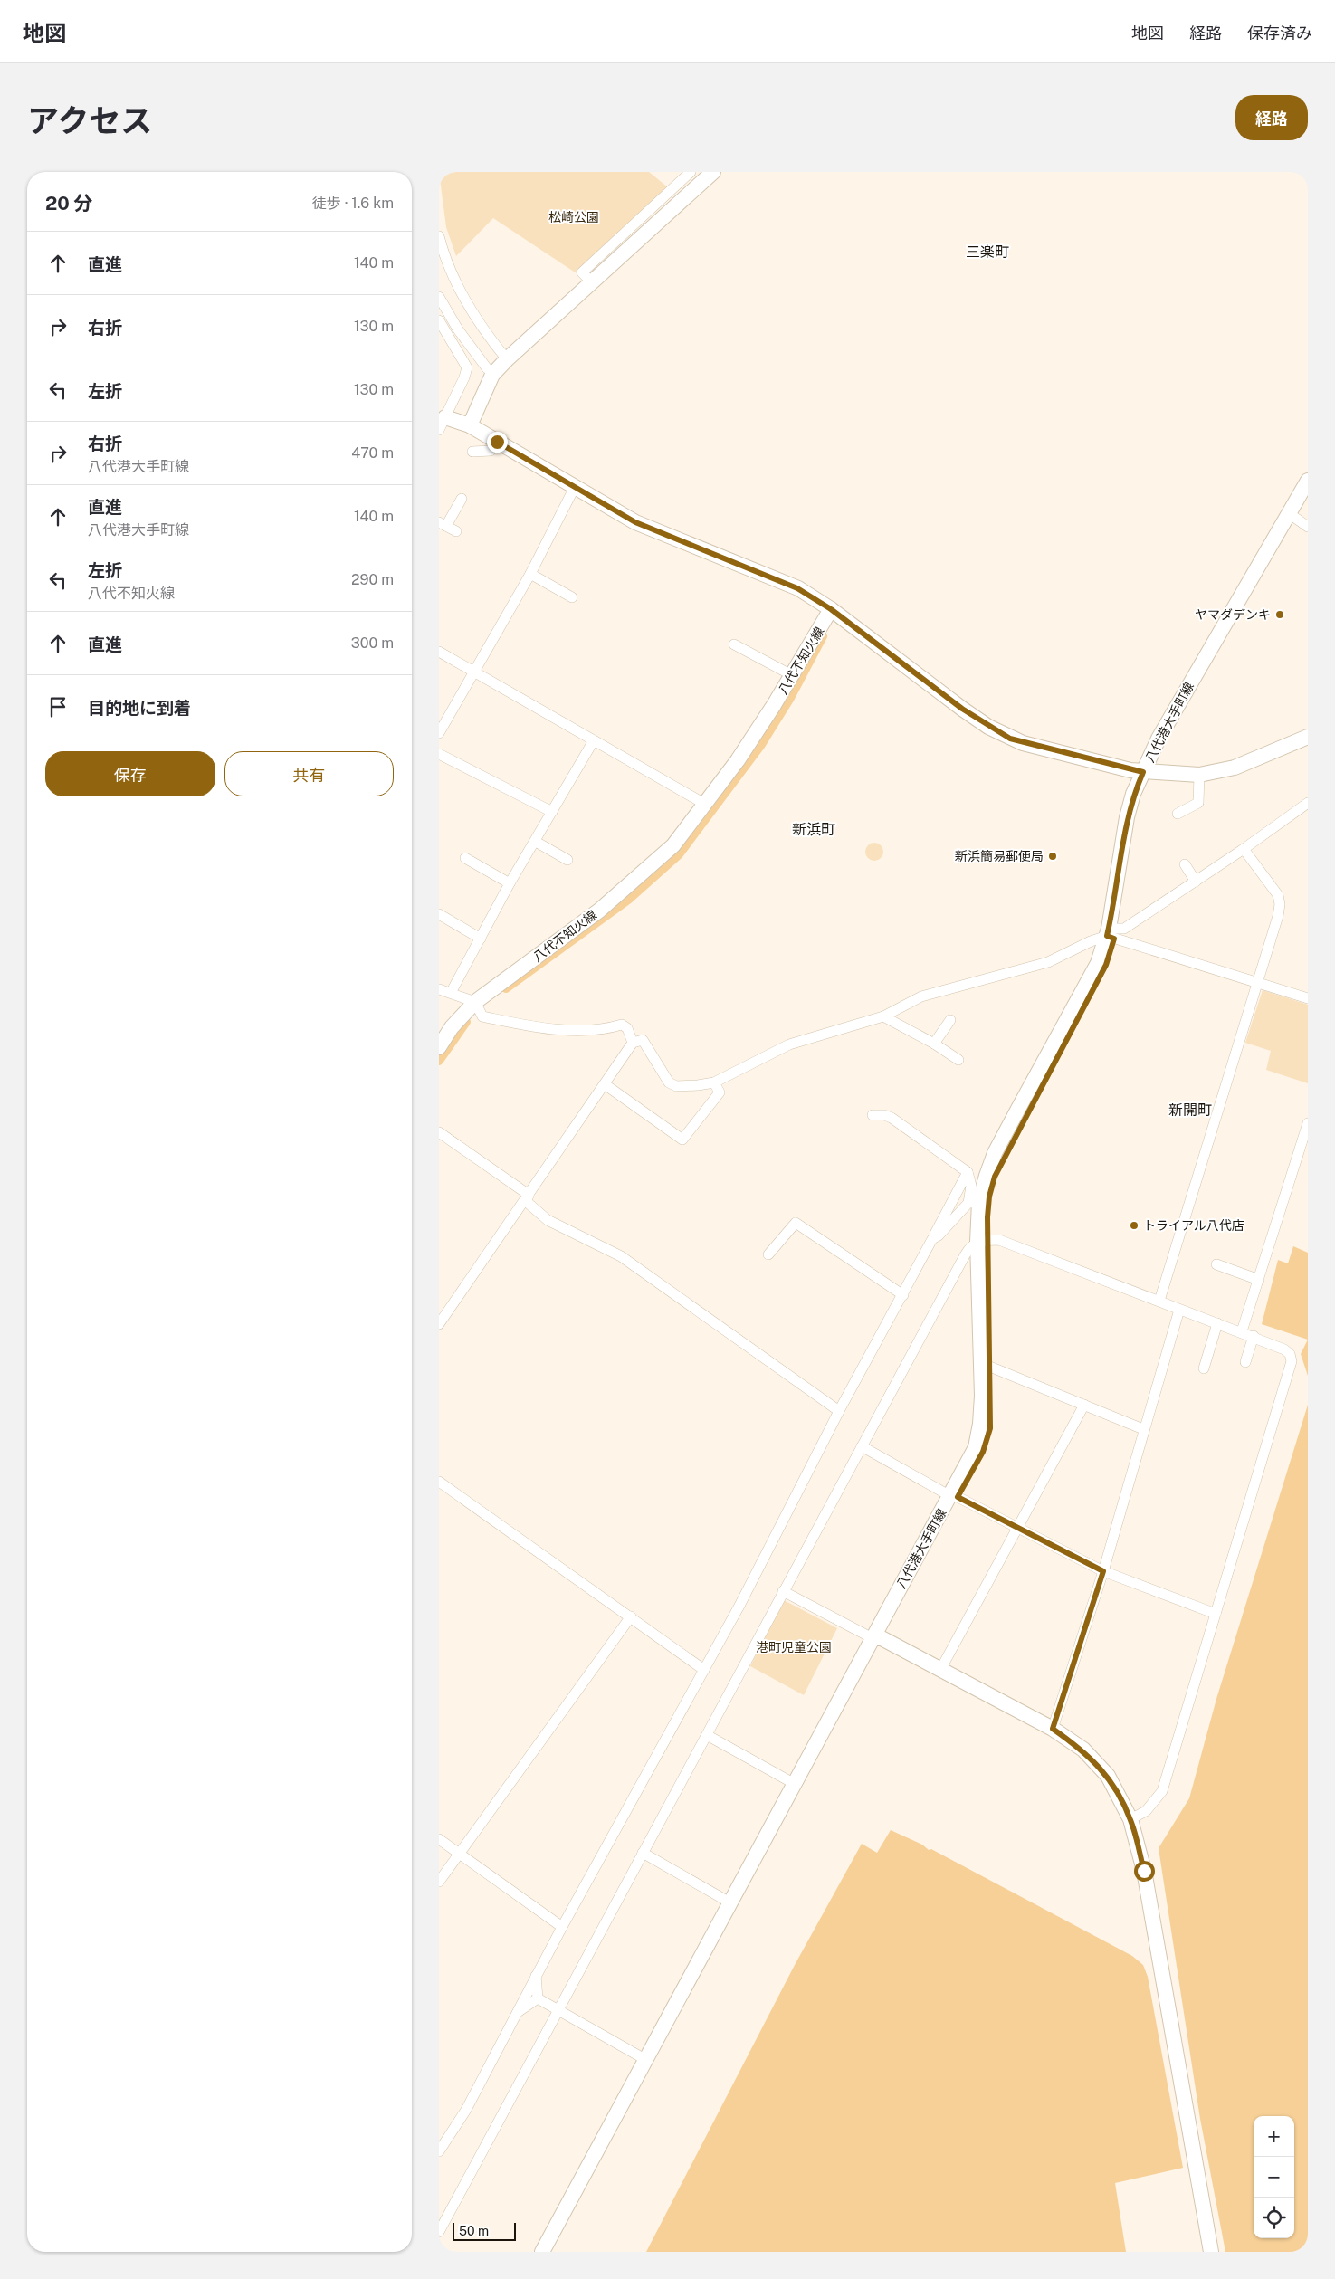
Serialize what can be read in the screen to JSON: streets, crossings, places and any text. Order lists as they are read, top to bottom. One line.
{"streets":{"street":["八代不知火線","八代港大手町線"]},"districts":["三楽町","新浜町","新開町"],"parks":["松崎公園","港町児童公園"],"places":["ヤマダデンキ","新浜簡易郵便局","トライアル八代店"],"scale_bar":"50 m","page":{"header":"地図","nav":["地図","経路","保存済み"],"title":"アクセス","buttons":["経路",["保存","共有"]],"heading":["20 分","徒歩 · 1.6 km"],"list":[["直進","140 m"],["右折","130 m"],["左折","130 m"],["右折","八代港大手町線","470 m"],["直進","八代港大手町線","140 m"],["左折","八代不知火線","290 m"],["直進","300 m"],"目的地に到着"],"map_buttons":["+","−"],"scale":"50 m"}}
